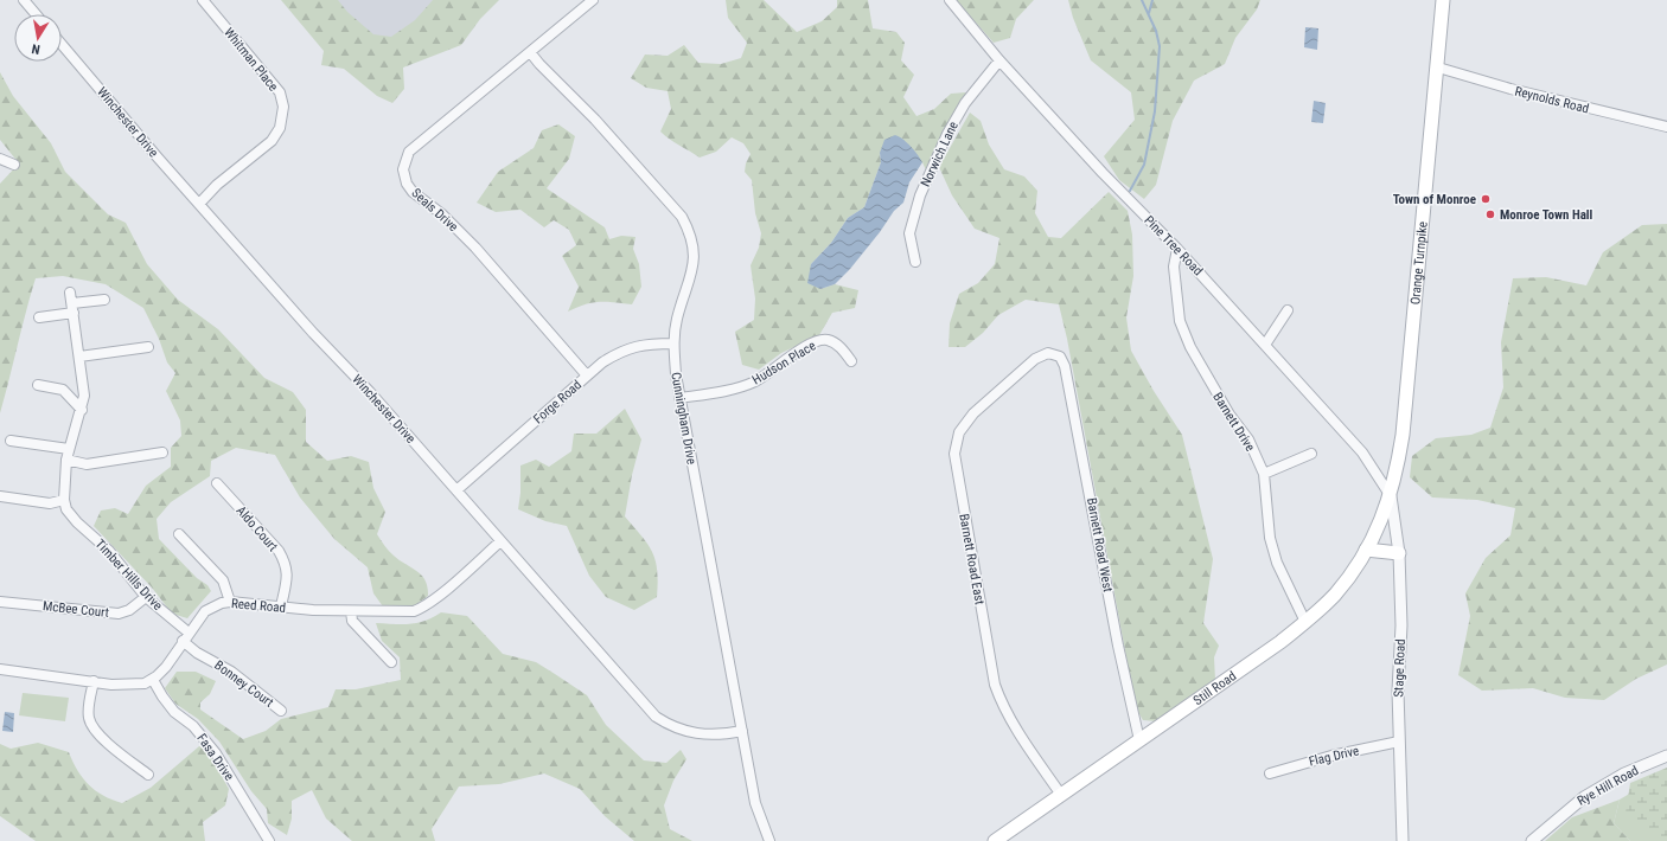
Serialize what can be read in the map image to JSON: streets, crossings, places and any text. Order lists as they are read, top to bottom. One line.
{"streets":{"main road":["Orange Turnpike","Still Road"],"street":["Whitman Place","Reynolds Road","Winchester Drive","Norwich Lane","Seals Drive","Pine Tree Road","Hudson Place","Forge Road","Cunningham Drive","Barnett Drive","Aldo Court","Barnett Road West","Barnett Road East","Timber Hills Drive","Reed Road","McBee Court","Stage Road","Bonney Court","Flag Drive","Fasa Drive","Rye Hill Road"]},"crossings":[["Whitman Place","Winchester Drive"],["Reynolds Road","Orange Turnpike"],["Winchester Drive","Forge Road"],["Winchester Drive","Cunningham Drive"],["Winchester Drive","Reed Road"],["Norwich Lane","Pine Tree Road"],["Seals Drive","Forge Road"],["Seals Drive","Cunningham Drive"],["Pine Tree Road","Orange Turnpike"],["Pine Tree Road","Barnett Drive"],["Pine Tree Road","Stage Road"],["Pine Tree Road","Still Road"],["Orange Turnpike","Stage Road"],["Orange Turnpike","Still Road"],["Hudson Place","Cunningham Drive"],["Forge Road","Cunningham Drive"],["Barnett Drive","Still Road"],["Aldo Court","Reed Road"],["Barnett Road West","Barnett Road East"],["Barnett Road West","Still Road"],["Barnett Road East","Still Road"],["Timber Hills Drive","Reed Road"],["Timber Hills Drive","McBee Court"],["Reed Road","Bonney Court"],["Reed Road","Fasa Drive"],["Stage Road","Still Road"],["Stage Road","Flag Drive"]],"places":["Town of Monroe","Monroe Town Hall"],"north":"bottom"}
